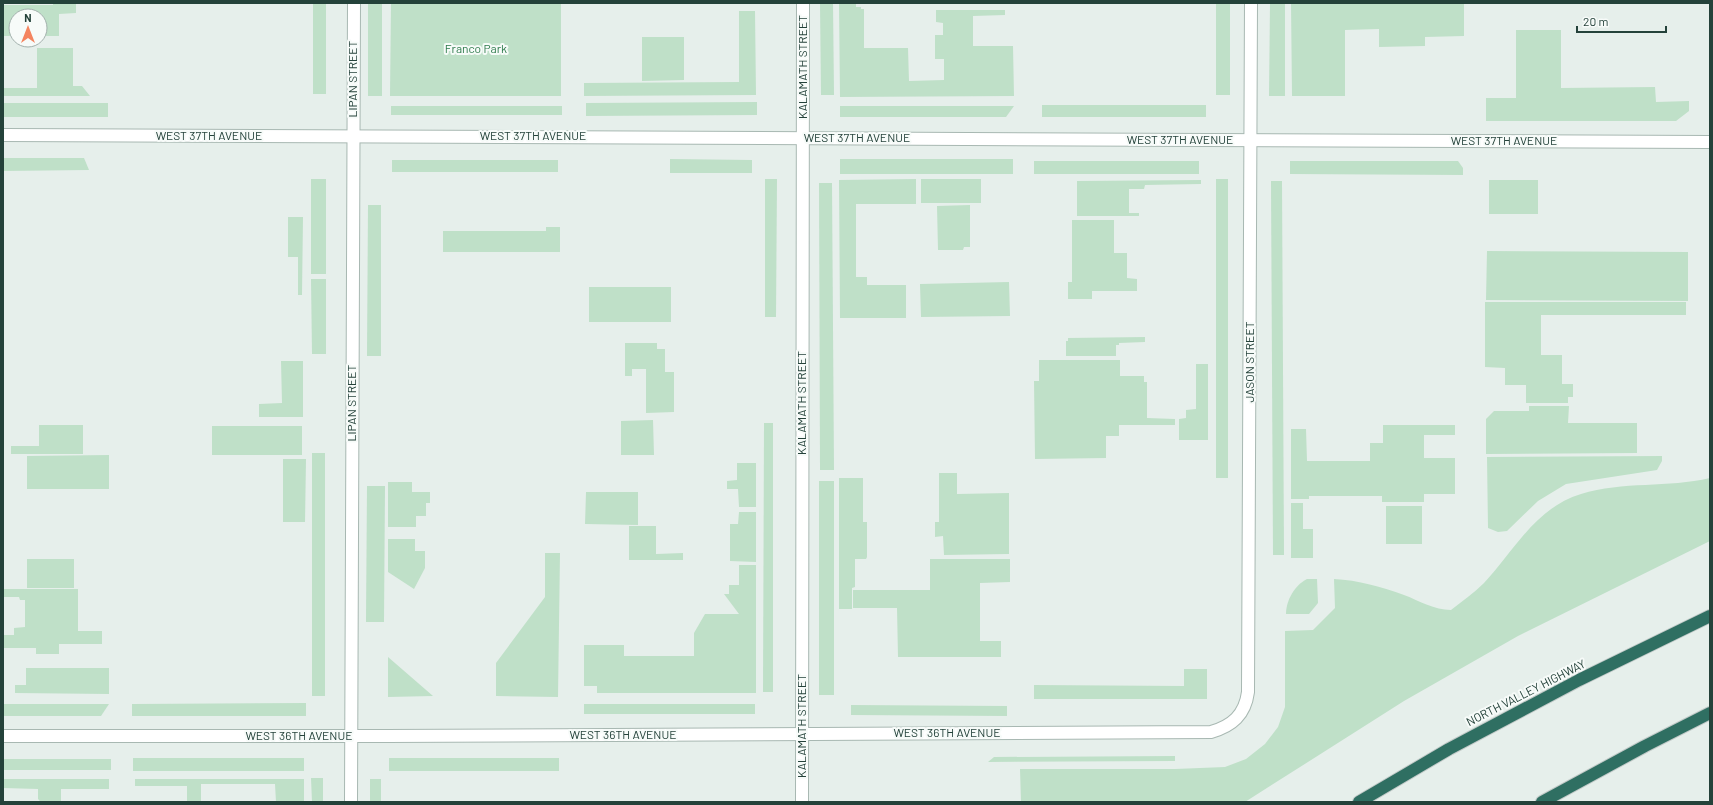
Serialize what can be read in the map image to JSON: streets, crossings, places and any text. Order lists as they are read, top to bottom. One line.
{"streets":{"highway":["NORTH VALLEY HIGHWAY"],"street":["KALAMATH STREET","LIPAN STREET","WEST 37TH AVENUE","JASON STREET","WEST 36TH AVENUE"]},"crossings":[["KALAMATH STREET","WEST 37TH AVENUE"],["KALAMATH STREET","WEST 36TH AVENUE"],["LIPAN STREET","WEST 37TH AVENUE"],["LIPAN STREET","WEST 36TH AVENUE"],["WEST 37TH AVENUE","JASON STREET"],["JASON STREET","WEST 36TH AVENUE"]],"parks":["Franco Park"],"scale_bar":"20 m","north":"top"}
